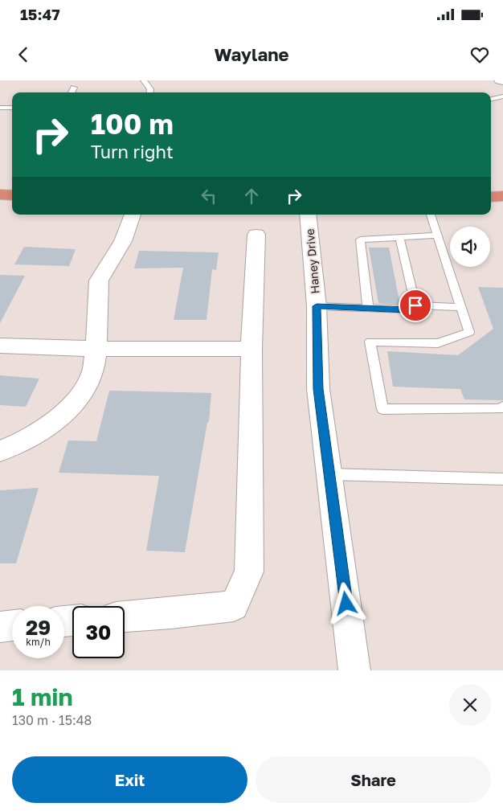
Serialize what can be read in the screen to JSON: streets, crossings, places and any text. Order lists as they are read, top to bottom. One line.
{"streets":{"street":["Haney Drive"]},"page":{"status":"15:47","header":"Waylane","turn":["100 m","Turn right"],"speed":"29 km/h","limit":"30","heading":["1 min","130 m · 15:48"],"buttons":["Exit","Share"]}}
